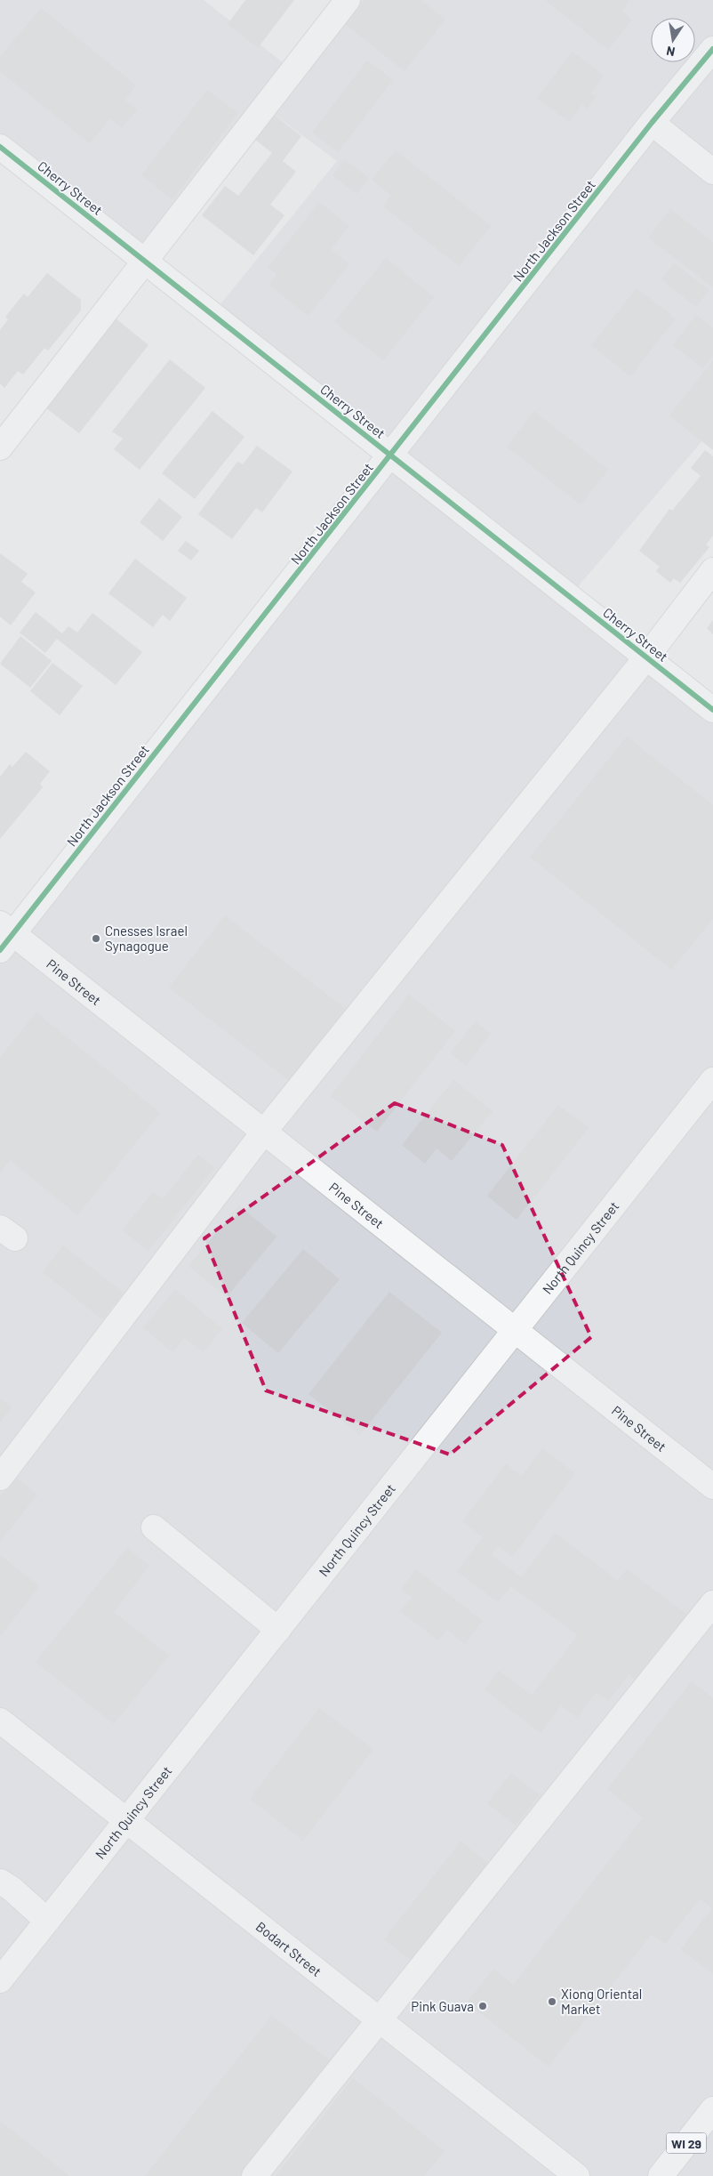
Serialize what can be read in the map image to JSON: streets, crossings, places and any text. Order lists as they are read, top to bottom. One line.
{"streets":{"main road":["WI 29"],"street":["Cherry Street","North Jackson Street","Pine Street","North Quincy Street","Bodart Street"]},"crossings":[["Cherry Street","North Jackson Street"],["North Jackson Street","Pine Street"],["Pine Street","North Quincy Street"],["North Quincy Street","Bodart Street"]],"places":["Cnesses Israel Synagogue","Xiong Oriental Market","Pink Guava"],"north":"bottom"}
